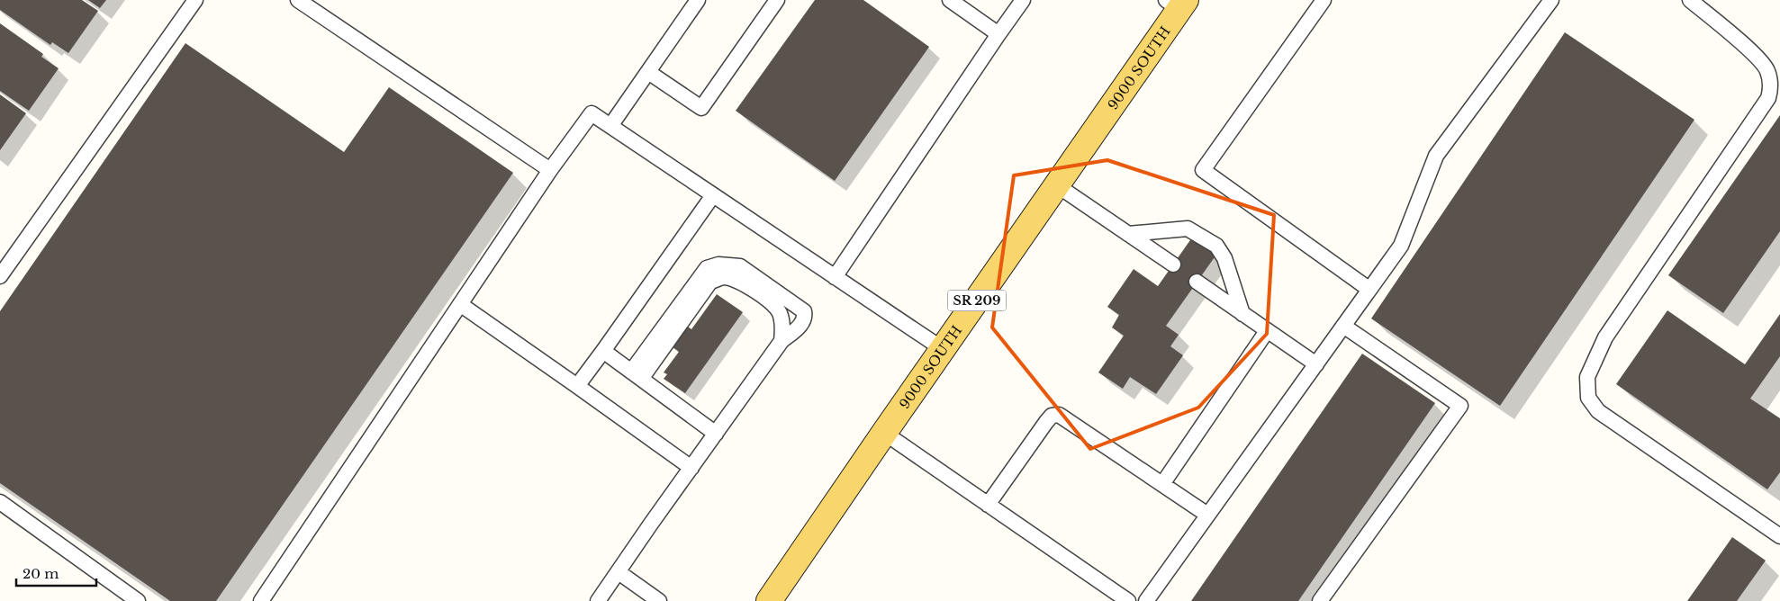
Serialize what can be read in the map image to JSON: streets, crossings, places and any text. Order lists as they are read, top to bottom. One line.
{"streets":{"main road":["9000 SOUTH","SR 209"]},"scale_bar":"20 m"}
